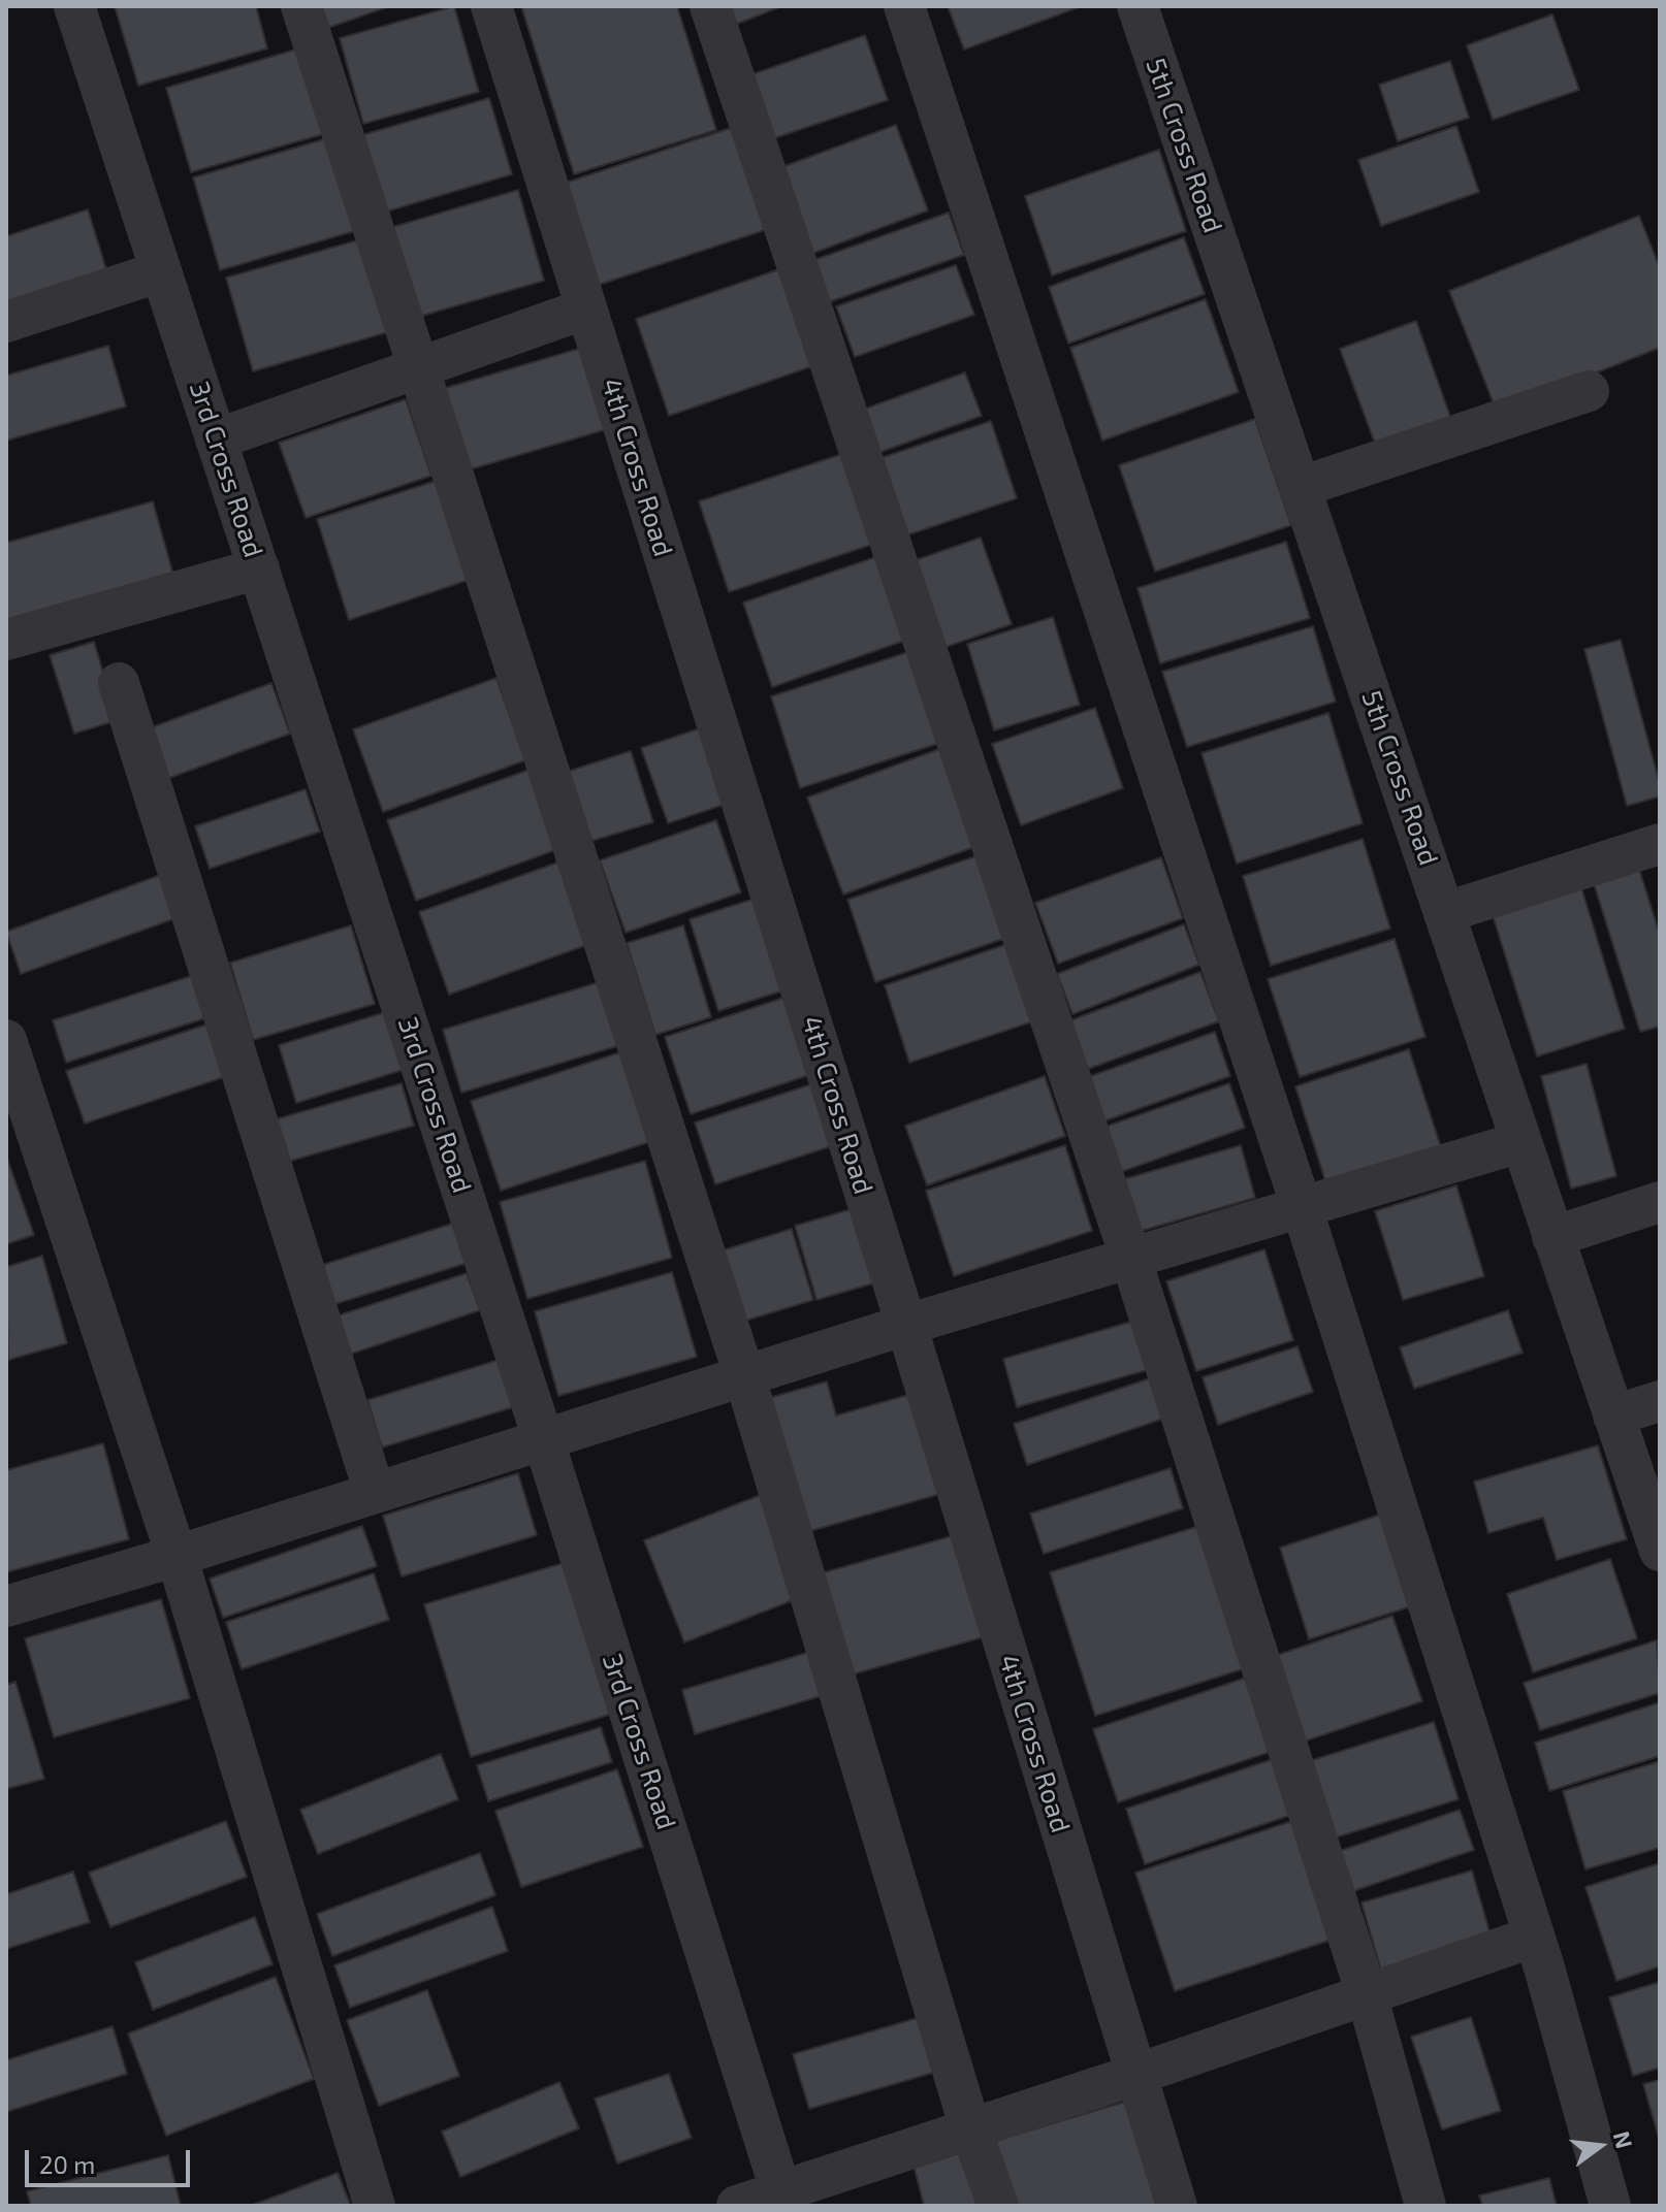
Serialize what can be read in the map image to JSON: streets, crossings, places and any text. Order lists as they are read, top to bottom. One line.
{"streets":{"street":["5th Cross Road","4th Cross Road","3rd Cross Road"]},"scale_bar":"20 m","north":"right"}
